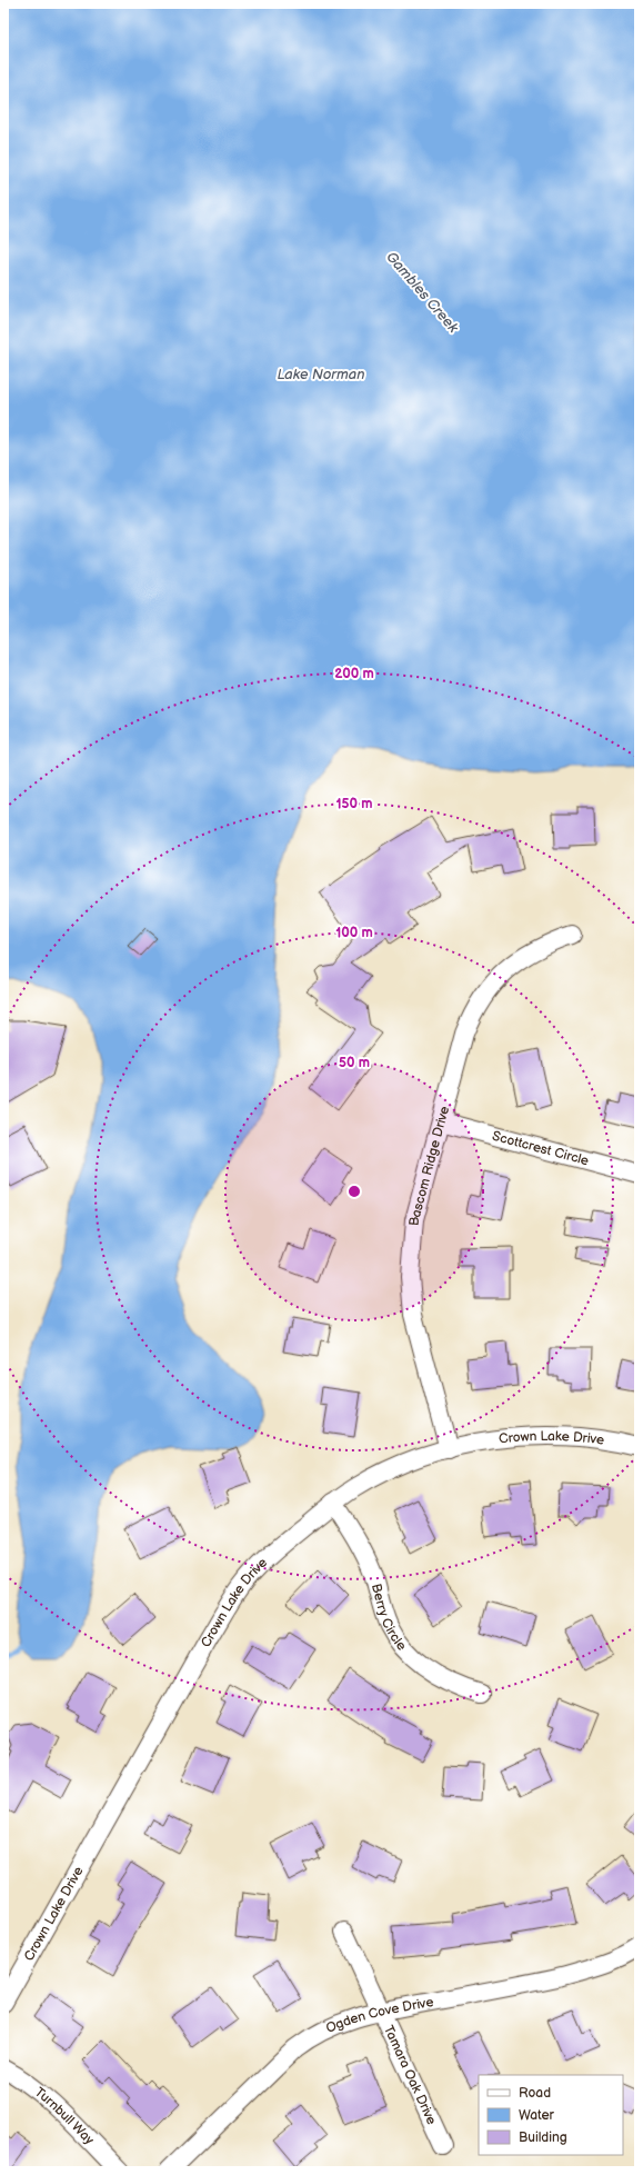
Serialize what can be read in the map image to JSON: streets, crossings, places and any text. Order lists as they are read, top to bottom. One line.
{"streets":{"street":["Scottcrest Circle","Bascom Ridge Drive","Crown Lake Drive","Berry Circle","Ogden Cove Drive","Tamara Oak Drive","Turnbull Way"]},"crossings":[["Scottcrest Circle","Bascom Ridge Drive"],["Bascom Ridge Drive","Crown Lake Drive"],["Crown Lake Drive","Berry Circle"],["Ogden Cove Drive","Tamara Oak Drive"]],"water":["Gambles Creek","Lake Norman"],"legend":["Road","Water","Building"],"rings":["200 m","150 m","100 m","50 m"]}
